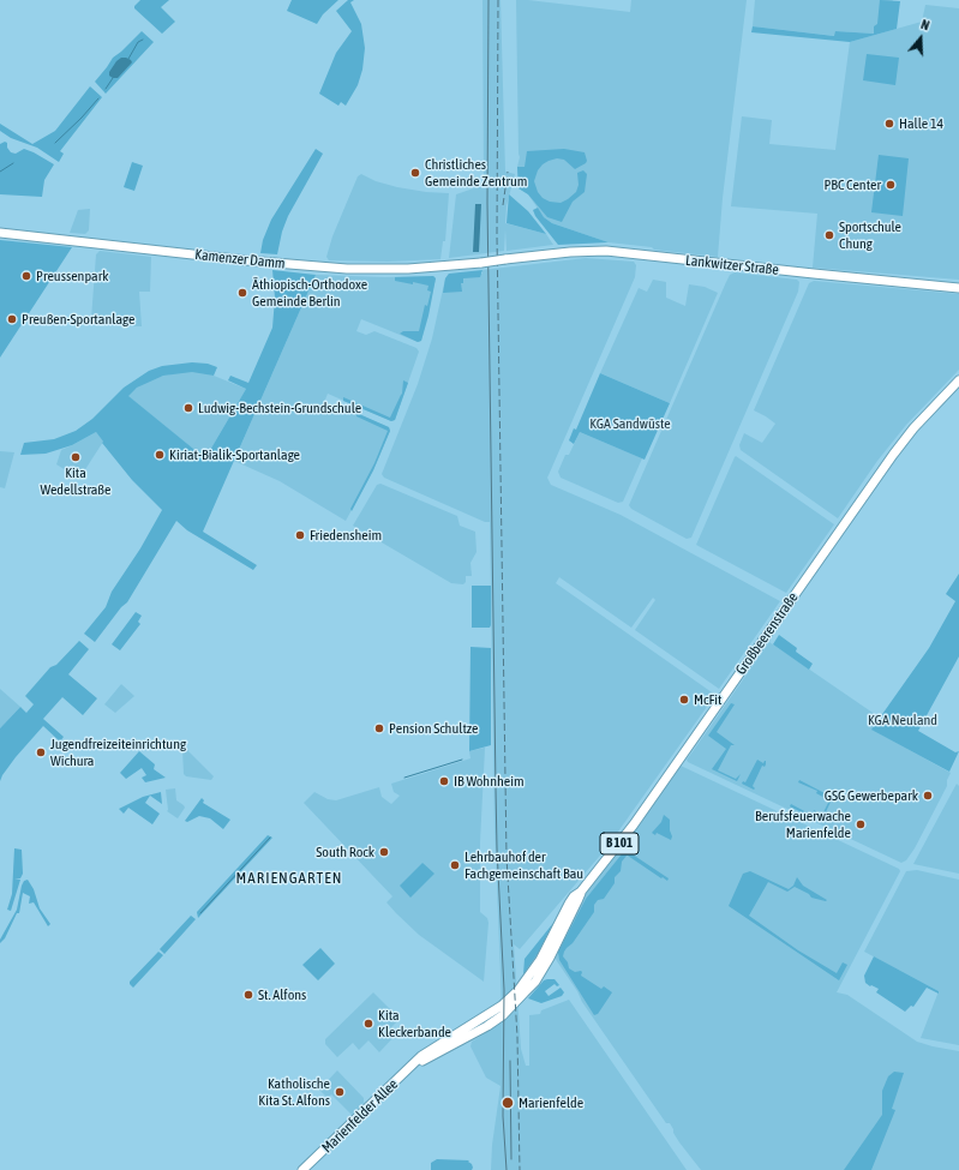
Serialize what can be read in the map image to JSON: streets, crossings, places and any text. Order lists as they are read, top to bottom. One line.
{"streets":{"main road":["Kamenzer Damm","Lankwitzer Straße","Großbeerenstraße","B 101","Marienfelder Allee"]},"crossings":[["Kamenzer Damm","Lankwitzer Straße"],["Großbeerenstraße","Marienfelder Allee"]],"districts":["MARIENGARTEN"],"parks":["KGA Sandwüste","KGA Neuland"],"places":["Halle 14","Christliches Gemeinde Zentrum","PBC Center","Sportschule Chung","Preussenpark","Äthiopisch-Orthodoxe Gemeinde Berlin","Preußen-Sportanlage","Ludwig-Bechstein-Grundschule","Kiriat-Bialik-Sportanlage","Kita Wedellstraße","Friedensheim","McFit","Pension Schultze","Jugendfreizeiteinrichtung Wichura","IB Wohnheim","GSG Gewerbepark","Berufsfeuerwache Marienfelde","South Rock","Lehrbauhof der Fachgemeinschaft Bau","St. Alfons","Kita Kleckerbande","Katholische Kita St. Alfons","Marienfelde"],"north":"top"}
